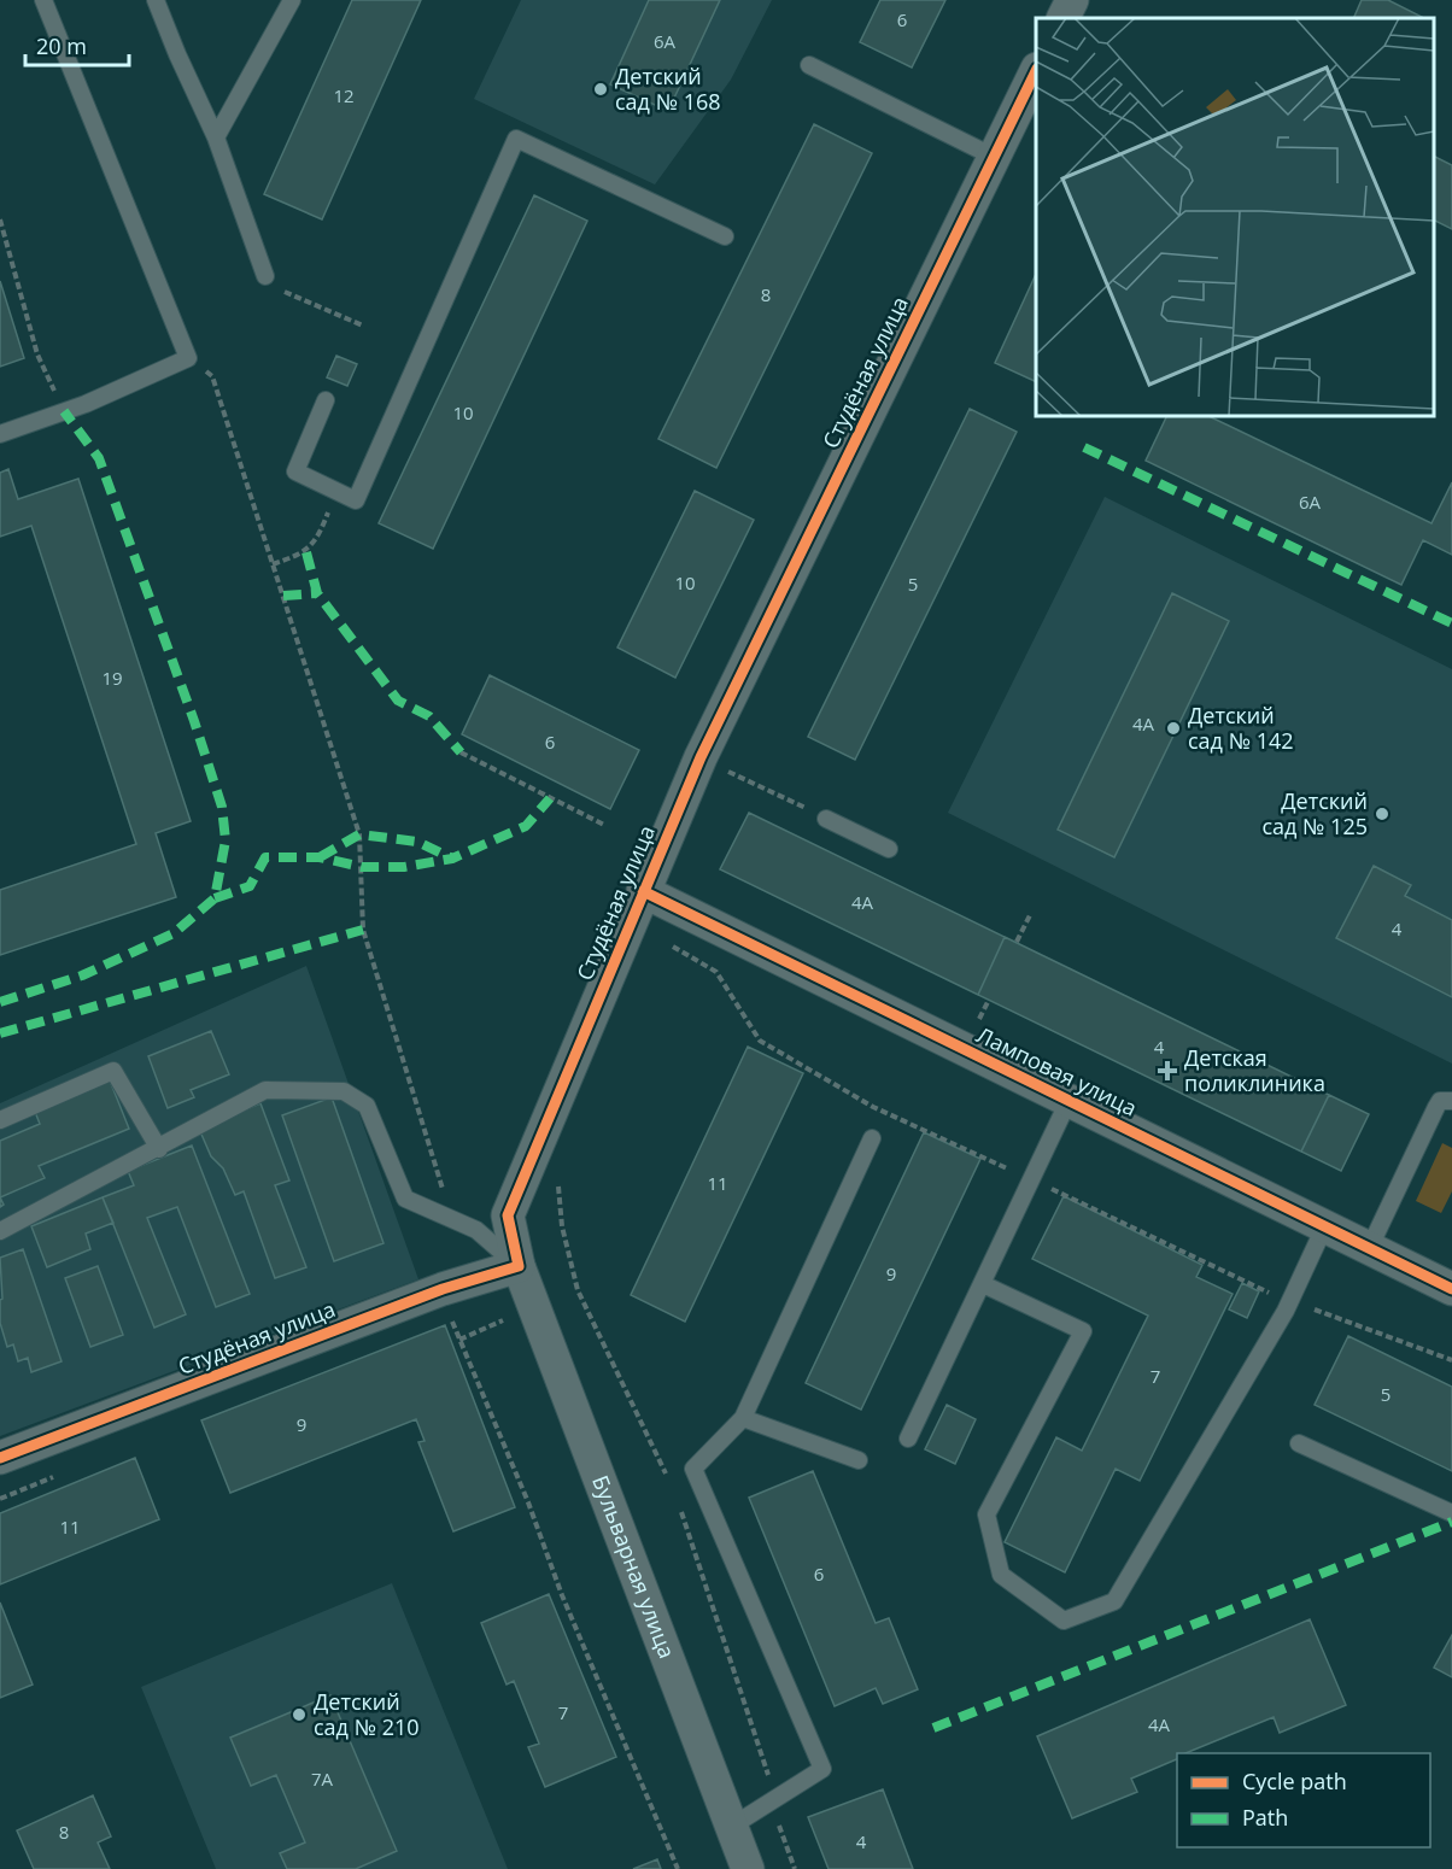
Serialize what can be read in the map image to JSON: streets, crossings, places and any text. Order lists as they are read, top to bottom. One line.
{"streets":{"street":["Студёная улица","Ламповая улица","Бульварная улица"]},"crossings":[["Студёная улица","Ламповая улица"],["Студёная улица","Бульварная улица"]],"places":{"other":["Детский сад № 168","Детский сад № 142","Детский сад № 125","Детский сад № 210"],"health":["Детская поликлиника"]},"house_numbers":["6","6А","12","8","10","6А","10","5","19","4А","6","4А","4","4","11","9","7","5","9","11","6","7","4А","7А","8","4"],"legend":["Cycle path","Path"],"scale_bar":"20 m"}
